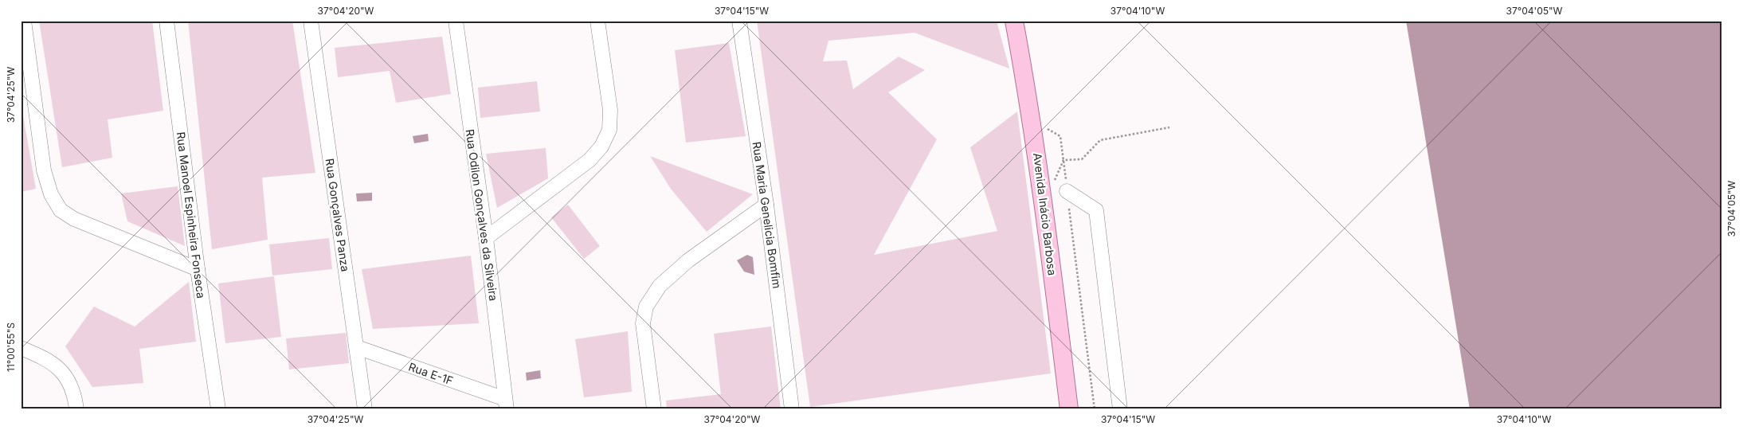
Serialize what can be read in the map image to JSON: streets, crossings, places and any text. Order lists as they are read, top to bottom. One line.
{"streets":{"main road":["Avenida Inácio Barbosa"],"street":["Rua Manoel Espinheira Fonseca","Rua Gonçalves Panza","Rua Odilon Gonçalves da Silveira","Rua Maria Genelicia Bomfim","Rua E-1F"]},"crossings":[["Rua Gonçalves Panza","Rua E-1F"],["Rua Odilon Gonçalves da Silveira","Rua E-1F"]],"coordinates":["37°04'20\"W","37°04'15\"W","37°04'10\"W","37°04'05\"W","37°04'25\"W","11°00'55\"S"]}
